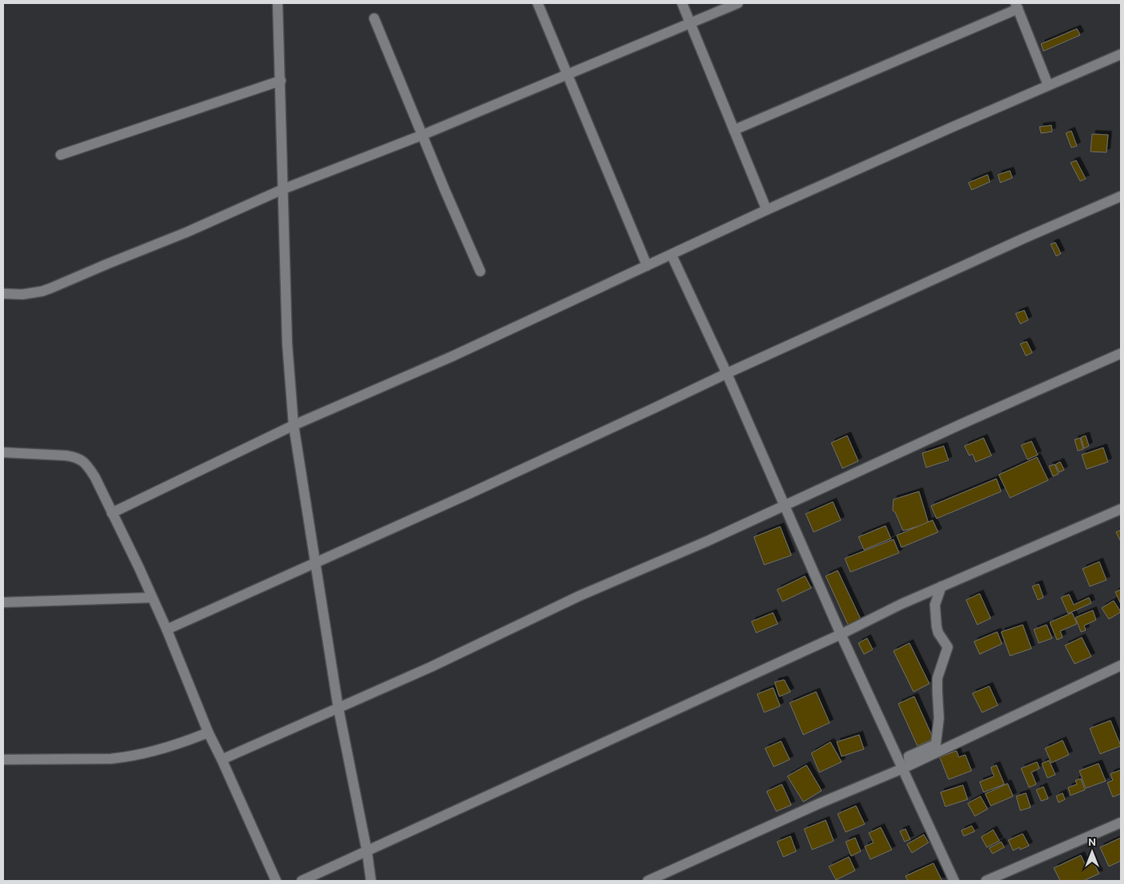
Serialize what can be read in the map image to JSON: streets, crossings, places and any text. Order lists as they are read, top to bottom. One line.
{"north":"top"}
